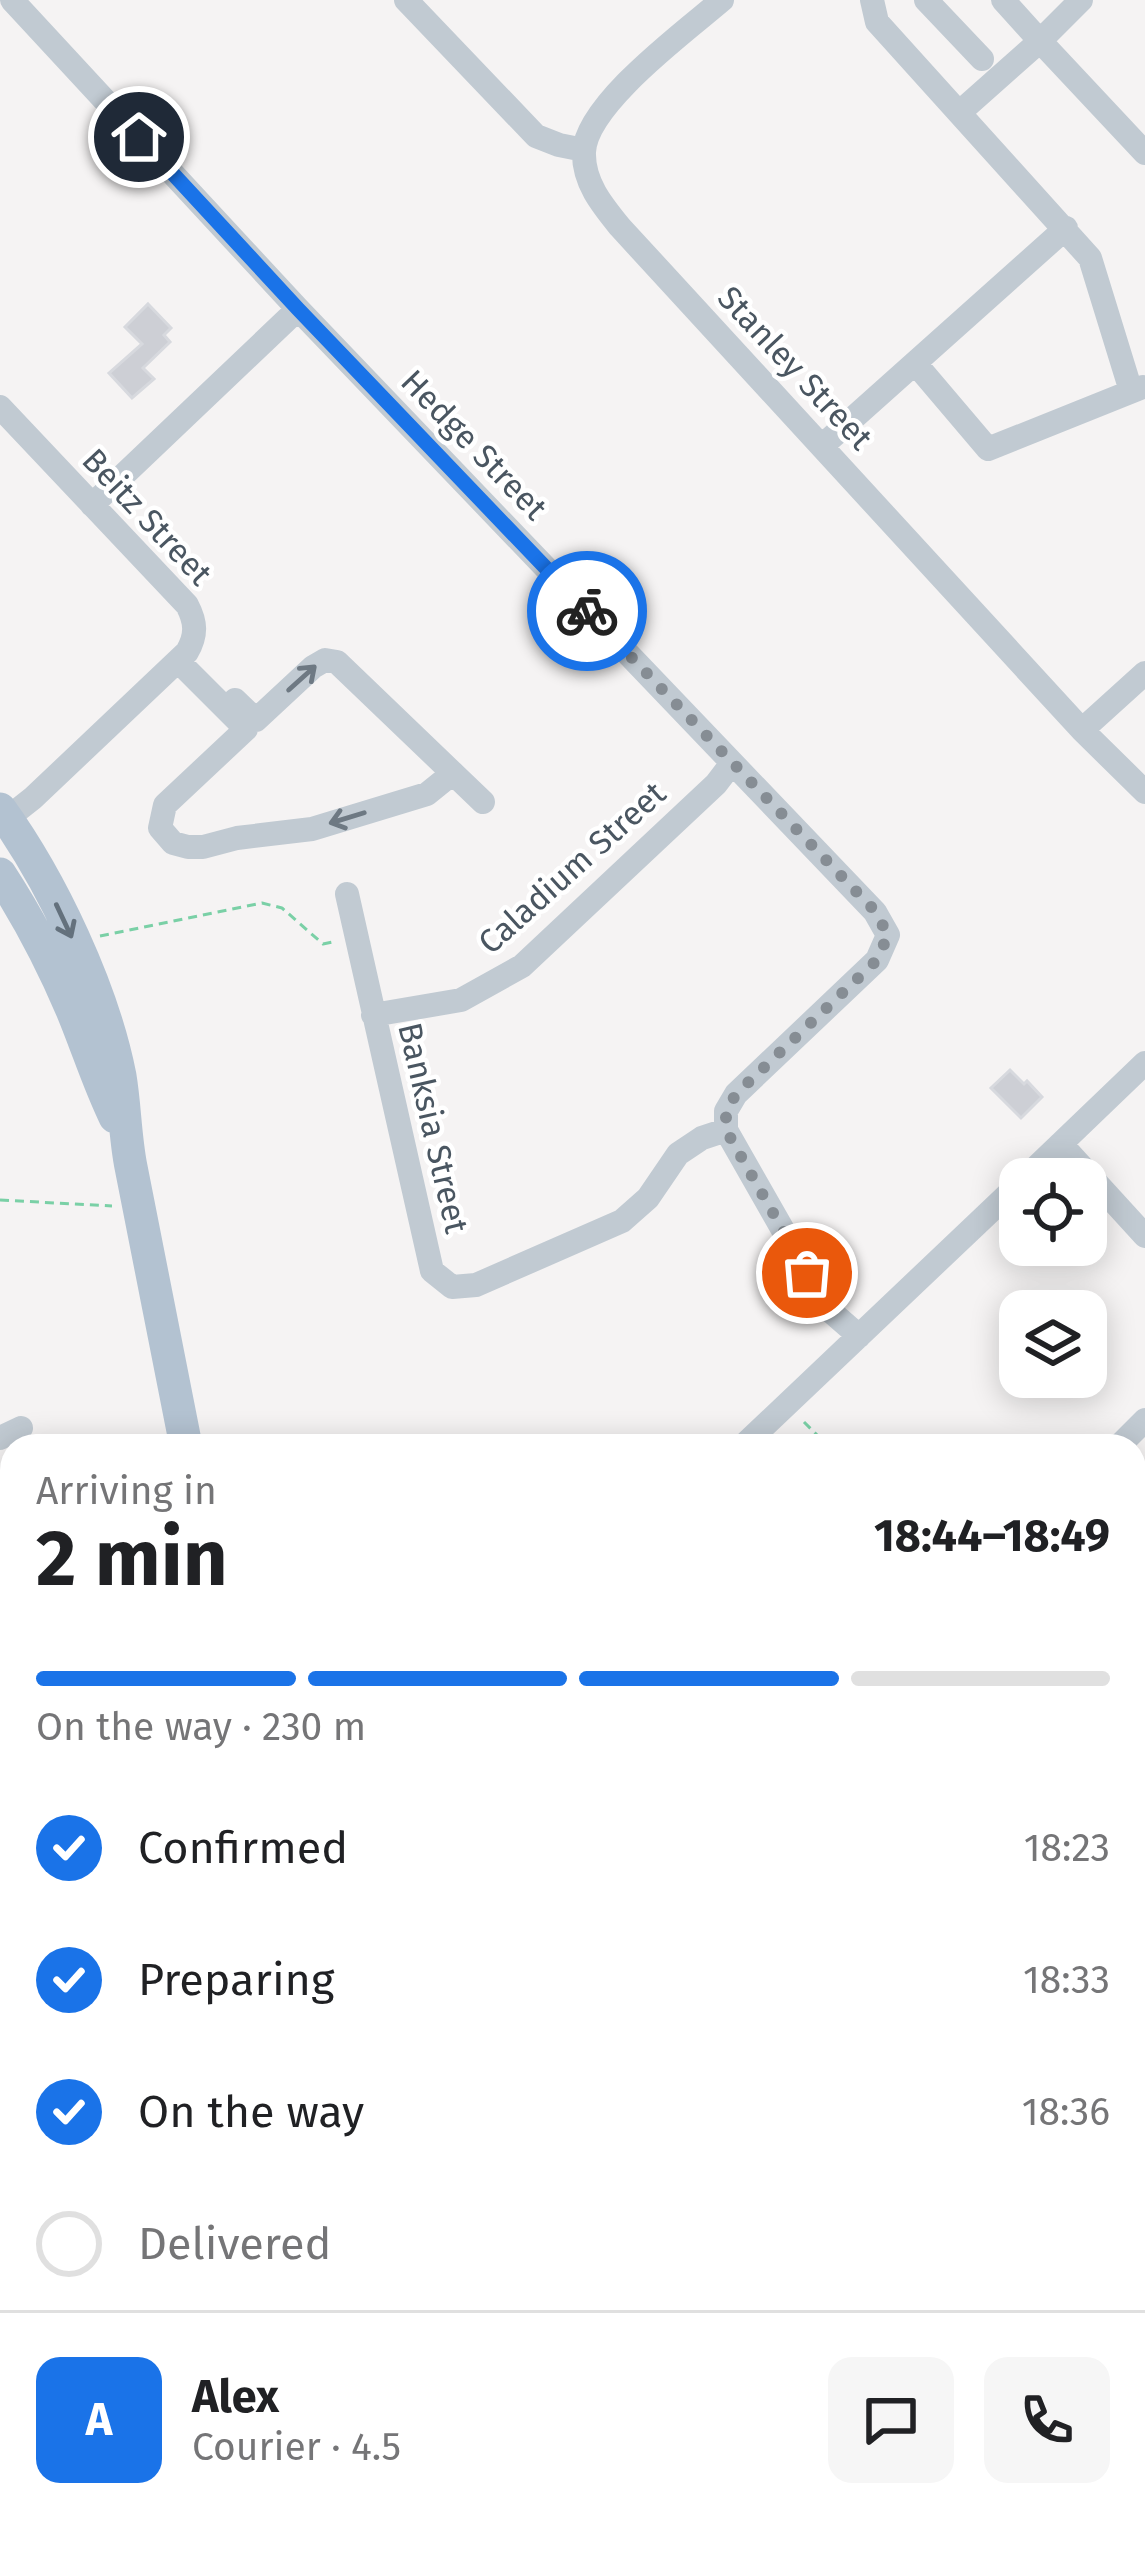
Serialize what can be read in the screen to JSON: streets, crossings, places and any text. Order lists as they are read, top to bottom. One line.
{"streets":{"street":["Stanley Street","Hedge Street","Beitz Street","Caladium Street","Banksia Street"]},"crossings":[["Hedge Street","Caladium Street"],["Hedge Street","Banksia Street"],["Caladium Street","Banksia Street"]],"page":{"heading":["2 min","Arriving in","18:44–18:49"],"panel":["Alex","Courier · 4.5"],"bar":"On the way · 230 m","list":[["Confirmed","18:23"],["Preparing","18:33"],["On the way","18:36"],"Delivered"],"round":"A"}}
